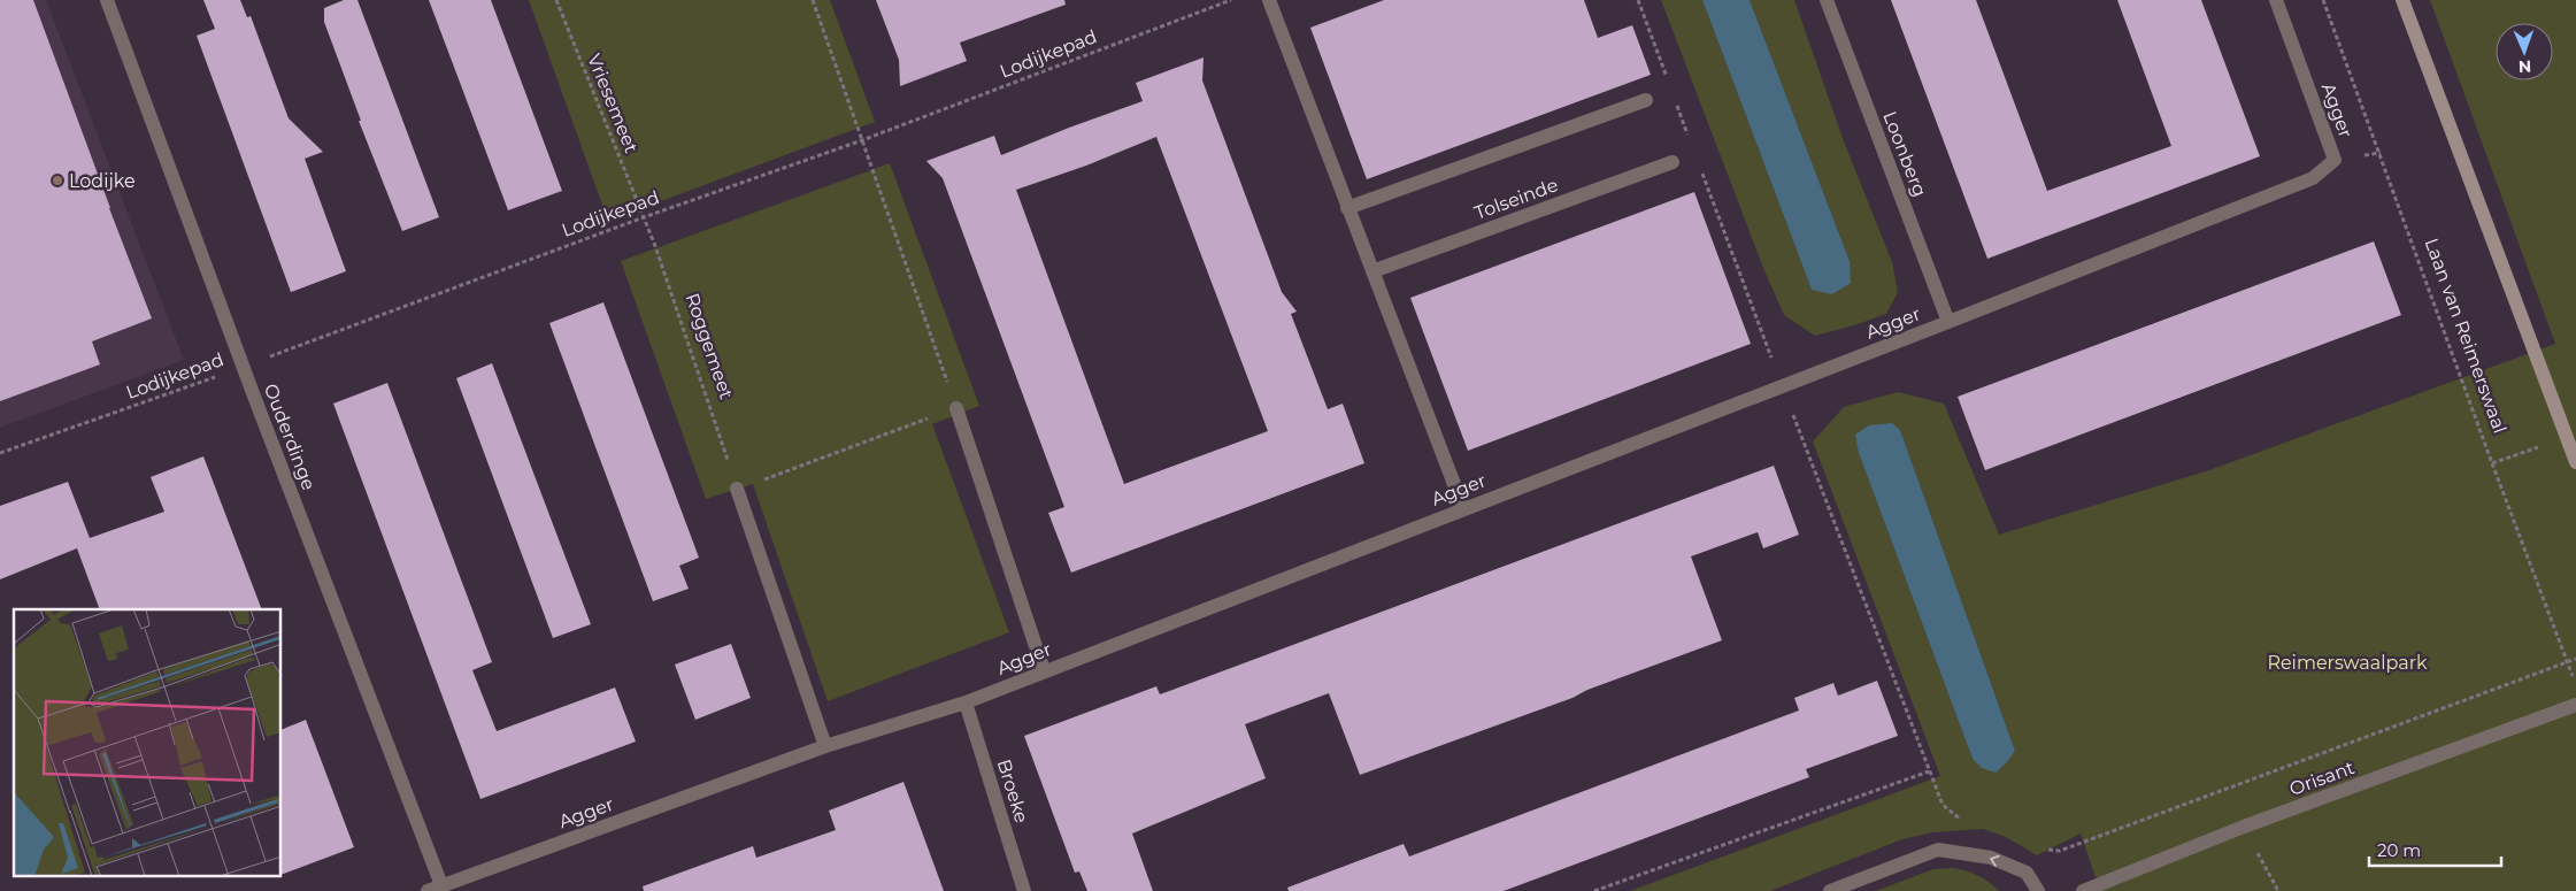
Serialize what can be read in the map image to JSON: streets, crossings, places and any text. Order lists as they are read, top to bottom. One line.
{"streets":{"street":["Agger","Loonberg","Tolseinde","Ouderdinge","Orisant","Broeke"],"path":["Lodijkepad","Vriesemeet","Laan van Reimerswaal","Roggemeet"]},"crossings":[["Lodijkepad","Vriesemeet"],["Lodijkepad","Roggemeet"],["Lodijkepad","Ouderdinge"],["Vriesemeet","Roggemeet"],["Agger","Loonberg"],["Agger","Ouderdinge"],["Agger","Broeke"]],"parks":["Reimerswaalpark"],"places":["Lodijke"],"scale_bar":"20 m","north":"bottom"}
